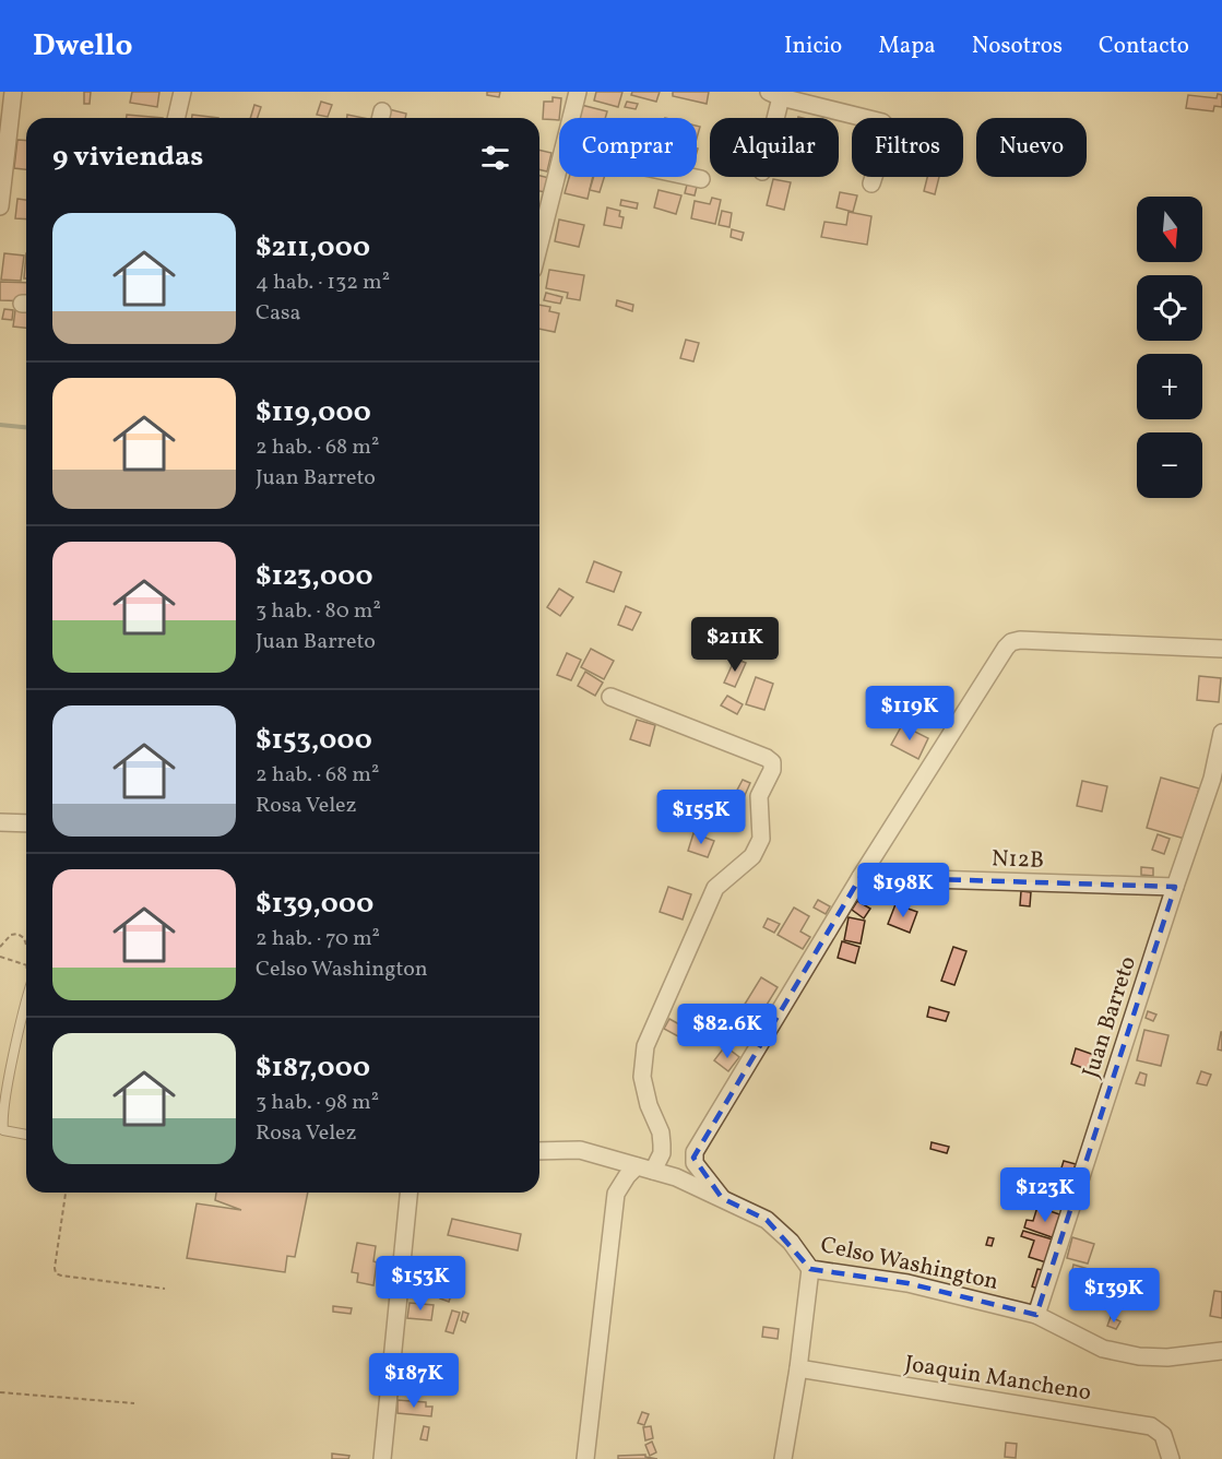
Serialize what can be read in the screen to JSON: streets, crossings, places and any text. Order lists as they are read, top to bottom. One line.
{"streets":{"street":["N12B","Juan Barreto","Celso Washington","Joaquin Mancheno"]},"crossings":[["N12B","Juan Barreto"],["Juan Barreto","Celso Washington"]],"north":"bottom","page":{"header":"Dwello","nav":["Inicio","Mapa","Nosotros","Contacto"],"chip":["Comprar","Alquilar","Filtros","Nuevo"],"heading":"9 viviendas","map_buttons":["+","−"],"list":[{"name":"$211,000","note":"4 hab. · 132 m² · Casa"},{"name":"$119,000","note":"2 hab. · 68 m² · Juan Barreto"},{"name":"$123,000","note":"3 hab. · 80 m² · Juan Barreto"},{"name":"$153,000","note":"2 hab. · 68 m² · Rosa Velez"},{"name":"$139,000","note":"2 hab. · 70 m² · Celso Washington"},{"name":"$187,000","note":"3 hab. · 98 m² · Rosa Velez"}],"price":["$211K","$119K","$155K","$198K","$82.6K","$123K","$153K","$139K","$187K"]}}
